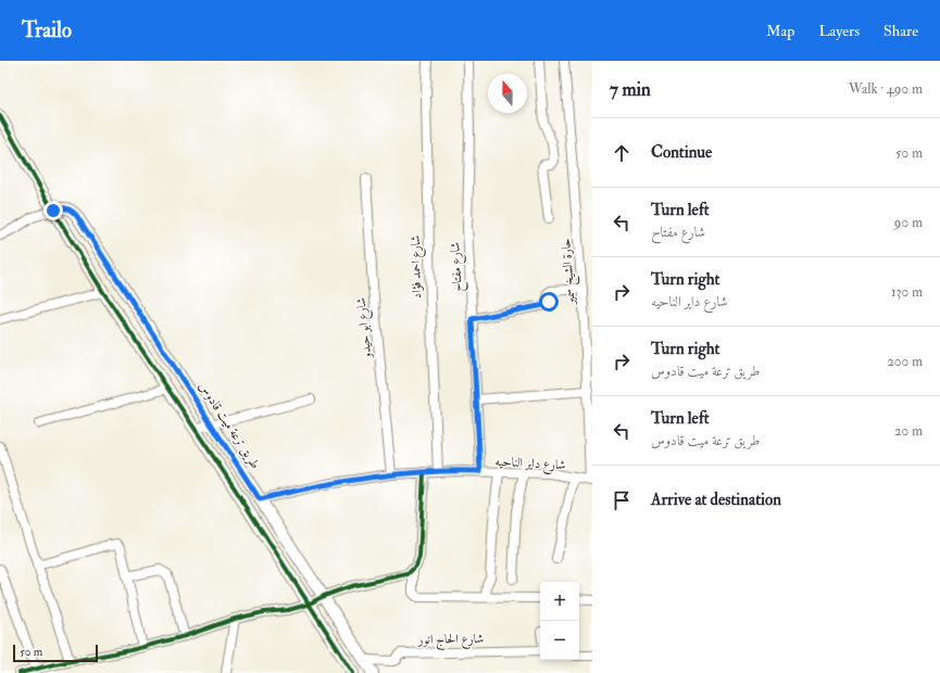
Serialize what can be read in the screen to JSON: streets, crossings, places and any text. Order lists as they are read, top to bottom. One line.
{"streets":{"street":["شارع احمد فؤاد","شارع مفتاح","حارة الشيخ سمير","شارع ابو حيدو","طريق ترعة ميت قادوس","شارع داير الناحيه","شارع الحاج انور"]},"crossings":[["شارع احمد فؤاد","شارع داير الناحيه"],["شارع مفتاح","شارع داير الناحيه"],["حارة الشيخ سمير","شارع داير الناحيه"],["شارع ابو حيدو","شارع داير الناحيه"],["طريق ترعة ميت قادوس","شارع داير الناحيه"],["طريق ترعة ميت قادوس","شارع الحاج انور"]],"scale_bar":"50 m","north":"top","page":{"header":"Trailo","nav":["Map","Layers","Share"],"heading":["7 min","Walk · 490 m"],"list":[["Continue","50 m"],["Turn left","شارع مفتاح","90 m"],["Turn right","شارع داير الناحيه","130 m"],["Turn right","طريق ترعة ميت قادوس","200 m"],["Turn left","طريق ترعة ميت قادوس","20 m"],"Arrive at destination"],"map_buttons":["+","−"],"scale":"50 m"}}
